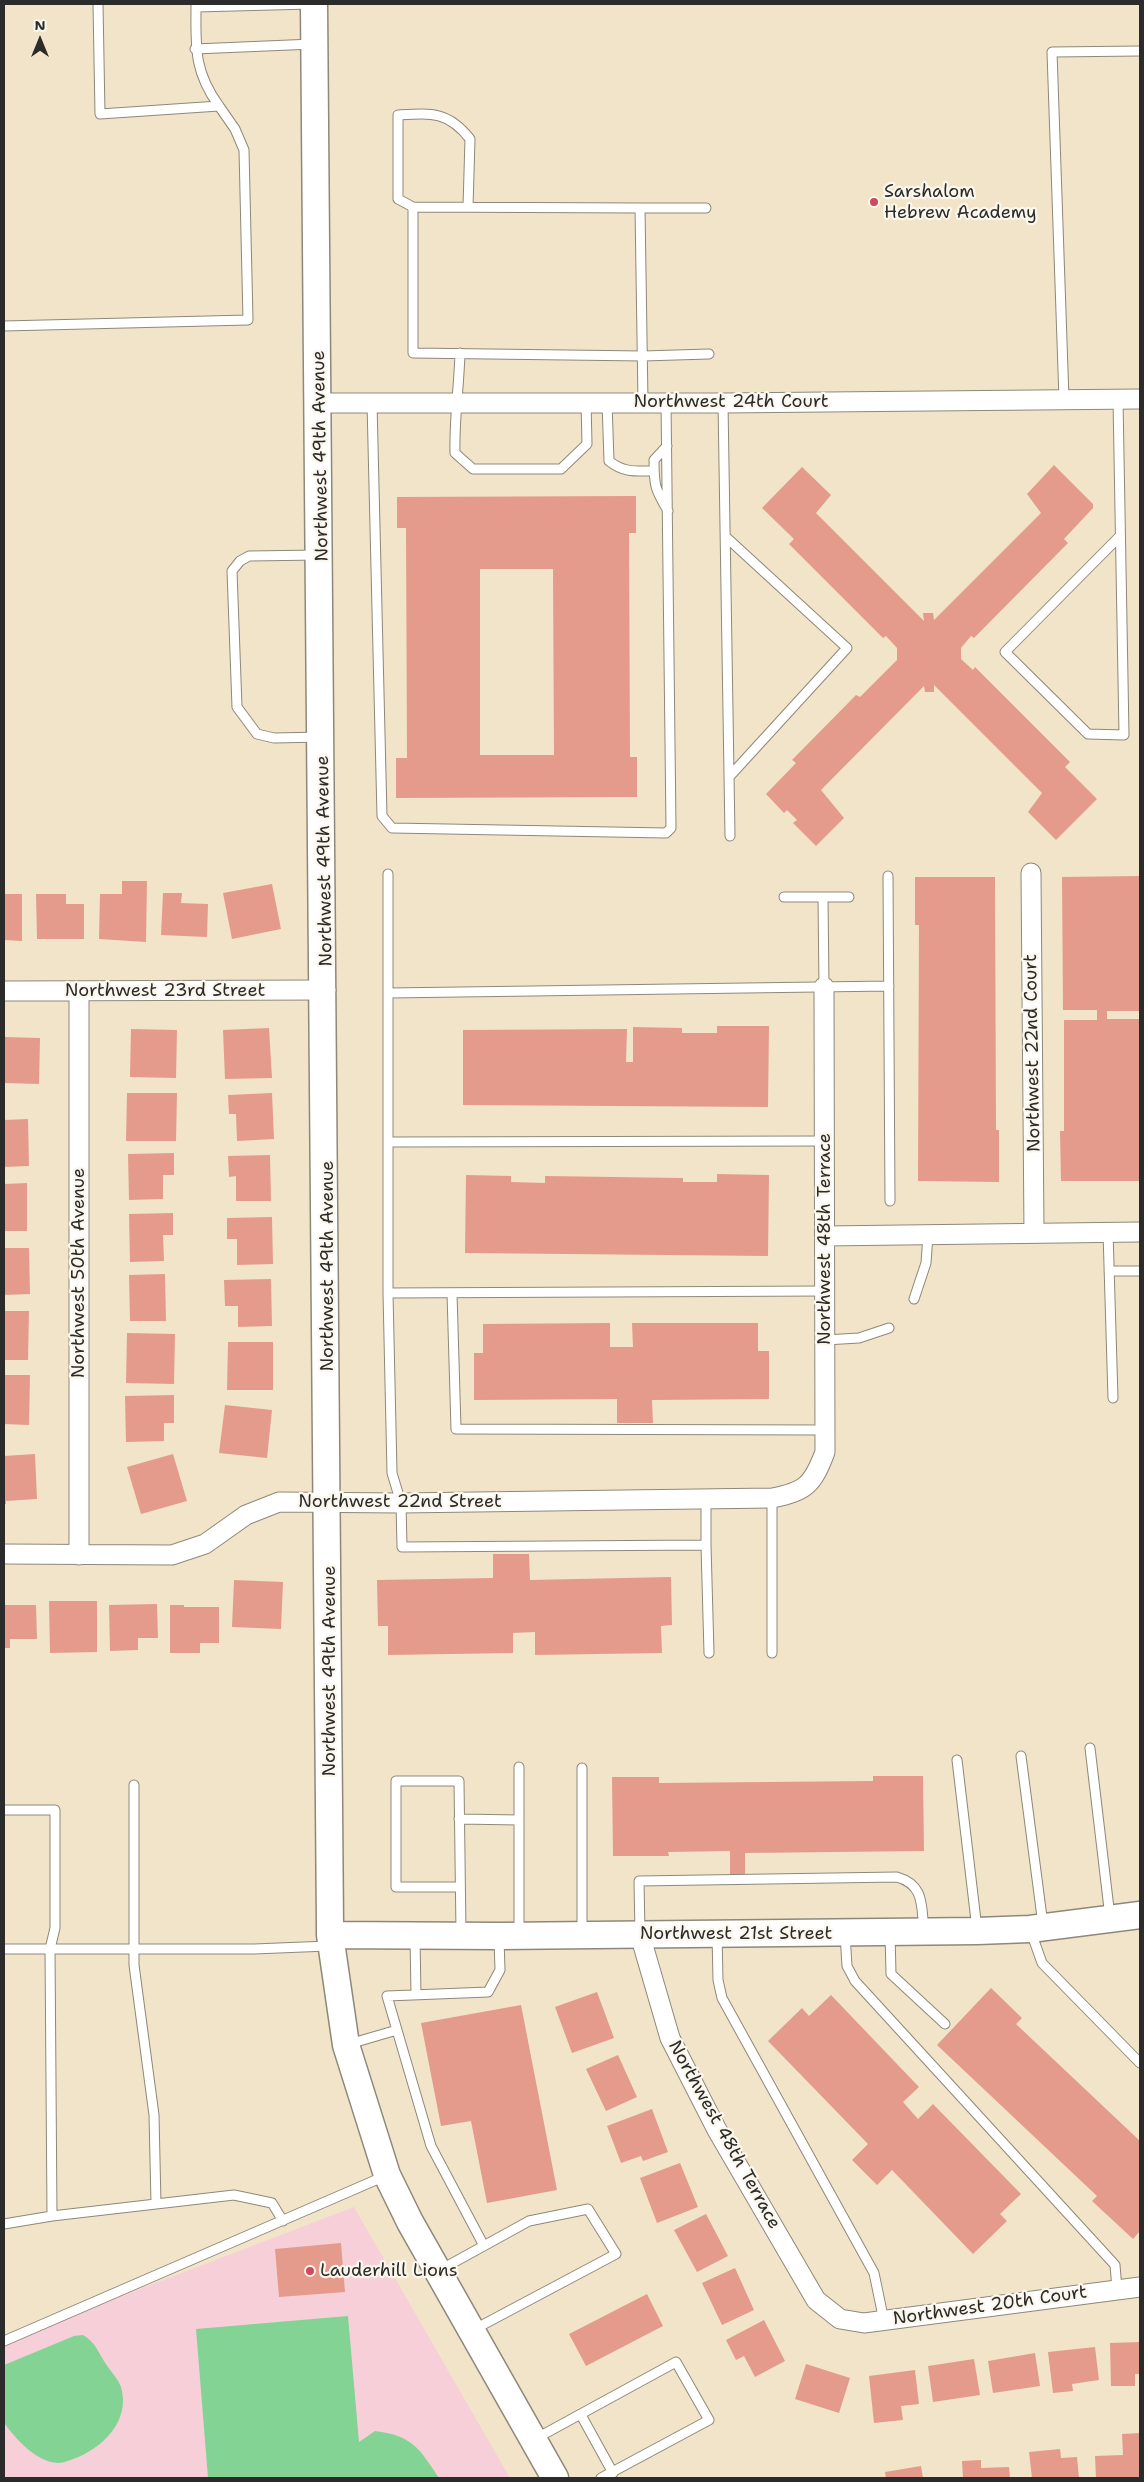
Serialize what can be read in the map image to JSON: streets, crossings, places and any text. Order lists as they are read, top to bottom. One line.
{"streets":{"street":["Northwest 24th Court","Northwest 49th Avenue","Northwest 23rd Street","Northwest 22nd Court","Northwest 48th Terrace","Northwest 50th Avenue","Northwest 22nd Street","Northwest 21st Street","Northwest 20th Court"]},"crossings":[["Northwest 24th Court","Northwest 49th Avenue"],["Northwest 49th Avenue","Northwest 23rd Street"],["Northwest 49th Avenue","Northwest 22nd Street"],["Northwest 49th Avenue","Northwest 21st Street"],["Northwest 23rd Street","Northwest 50th Avenue"],["Northwest 48th Terrace","Northwest 22nd Street"],["Northwest 48th Terrace","Northwest 21st Street"],["Northwest 48th Terrace","Northwest 20th Court"],["Northwest 50th Avenue","Northwest 22nd Street"]],"places":["Sarshalom Hebrew Academy","Lauderhill Lions"],"north":"top"}
